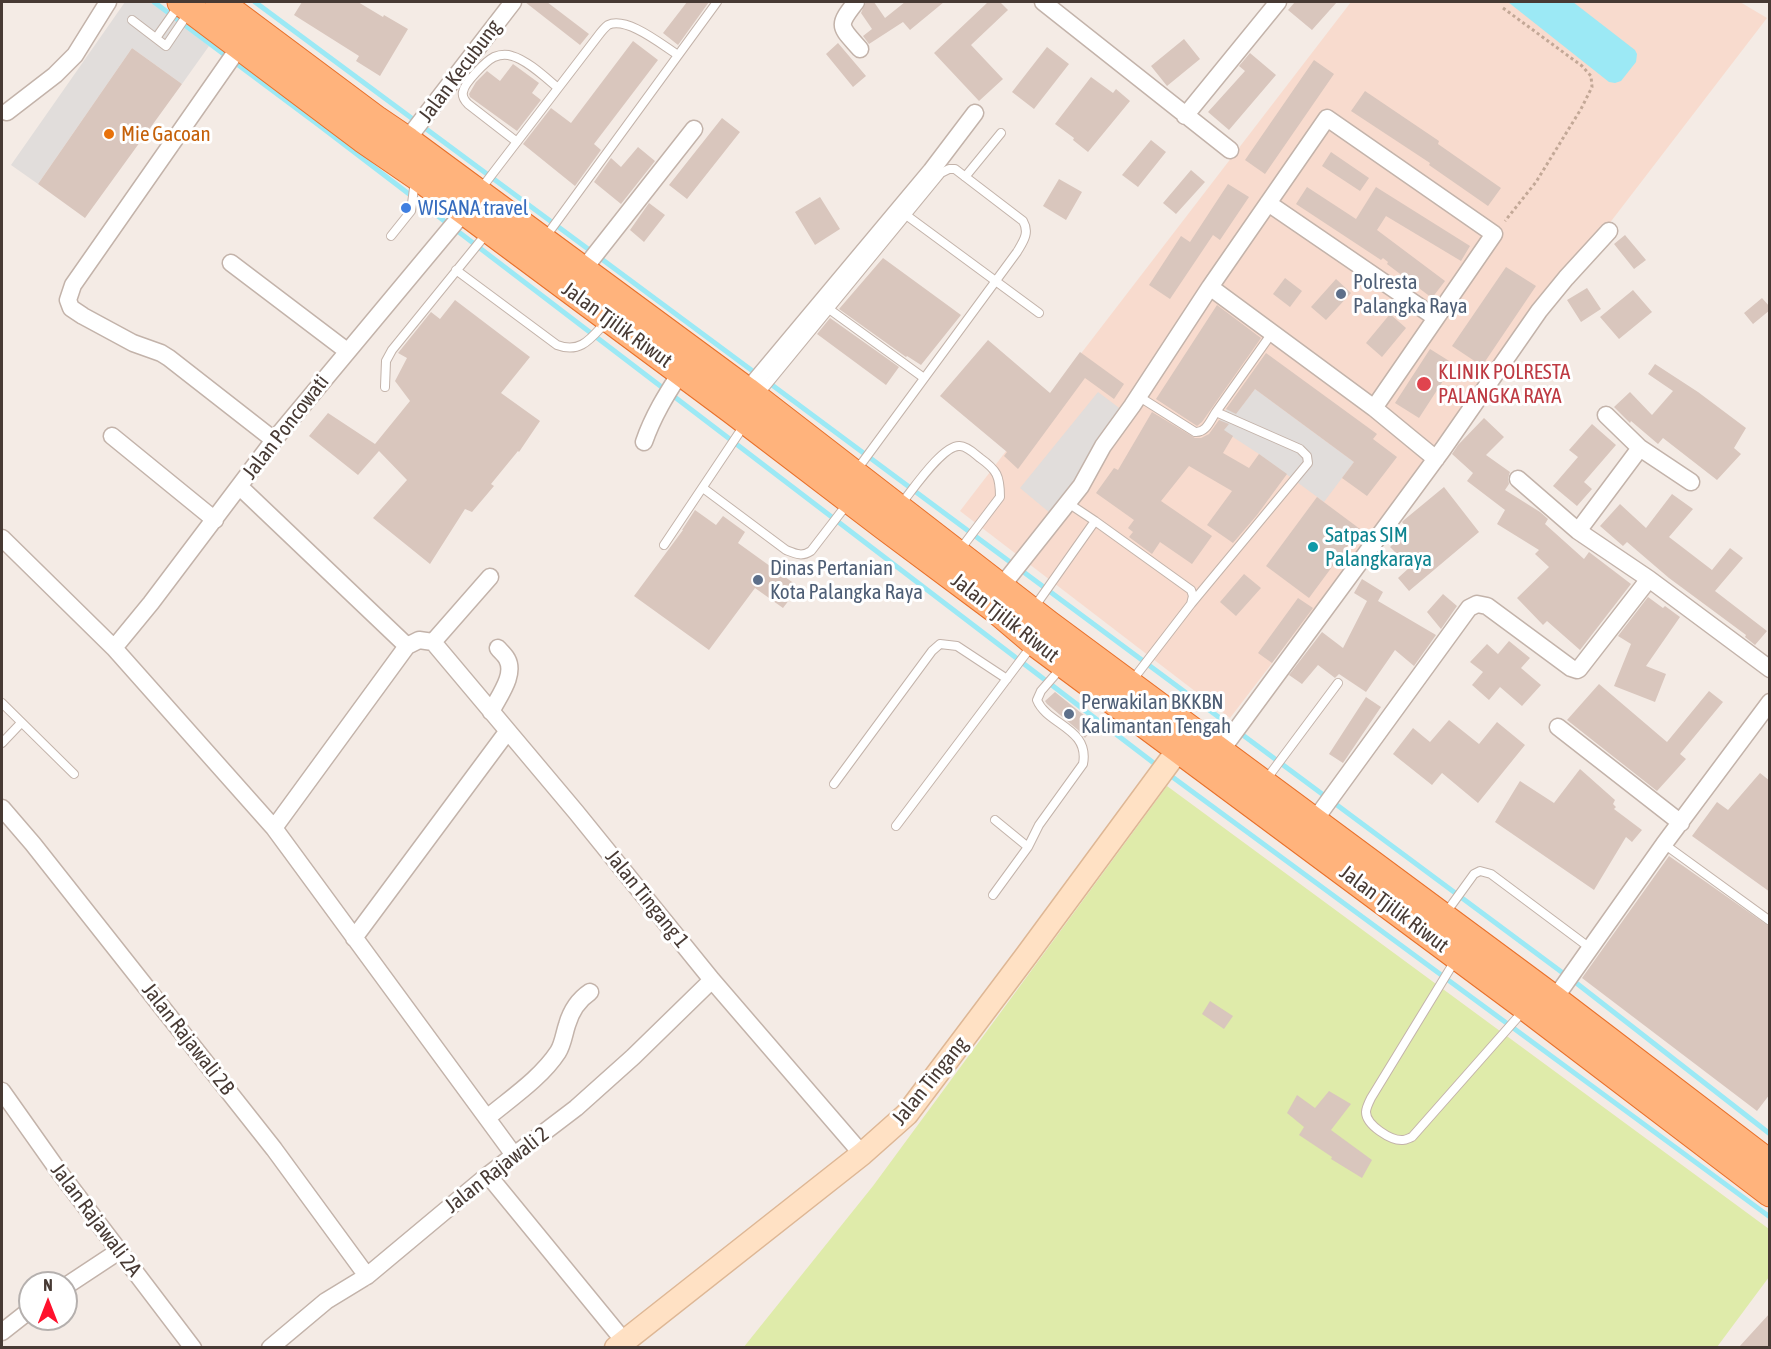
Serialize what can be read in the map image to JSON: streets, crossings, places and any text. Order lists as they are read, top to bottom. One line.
{"streets":{"highway":["Jalan Tjilik Riwut"],"main road":["Jalan Tingang"],"street":["Jalan Kecubung","Jalan Poncowati","Jalan Tingang 1","Jalan Rajawali 2B","Jalan Rajawali 2","Jalan Rajawali 2A"]},"crossings":[["Jalan Kecubung","Jalan Tjilik Riwut"],["Jalan Tjilik Riwut","Jalan Poncowati"],["Jalan Tjilik Riwut","Jalan Tingang"],["Jalan Tingang 1","Jalan Tingang"],["Jalan Tingang 1","Jalan Rajawali 2"],["Jalan Rajawali 2B","Jalan Rajawali 2"]],"places":["Mie Gacoan","WISANA travel","Polresta Palangka Raya","KLINIK POLRESTA PALANGKA RAYA","Satpas SIM Palangkaraya","Dinas Pertanian Kota Palangka Raya","Perwakilan BKKBN Kalimantan Tengah"],"north":"top"}
